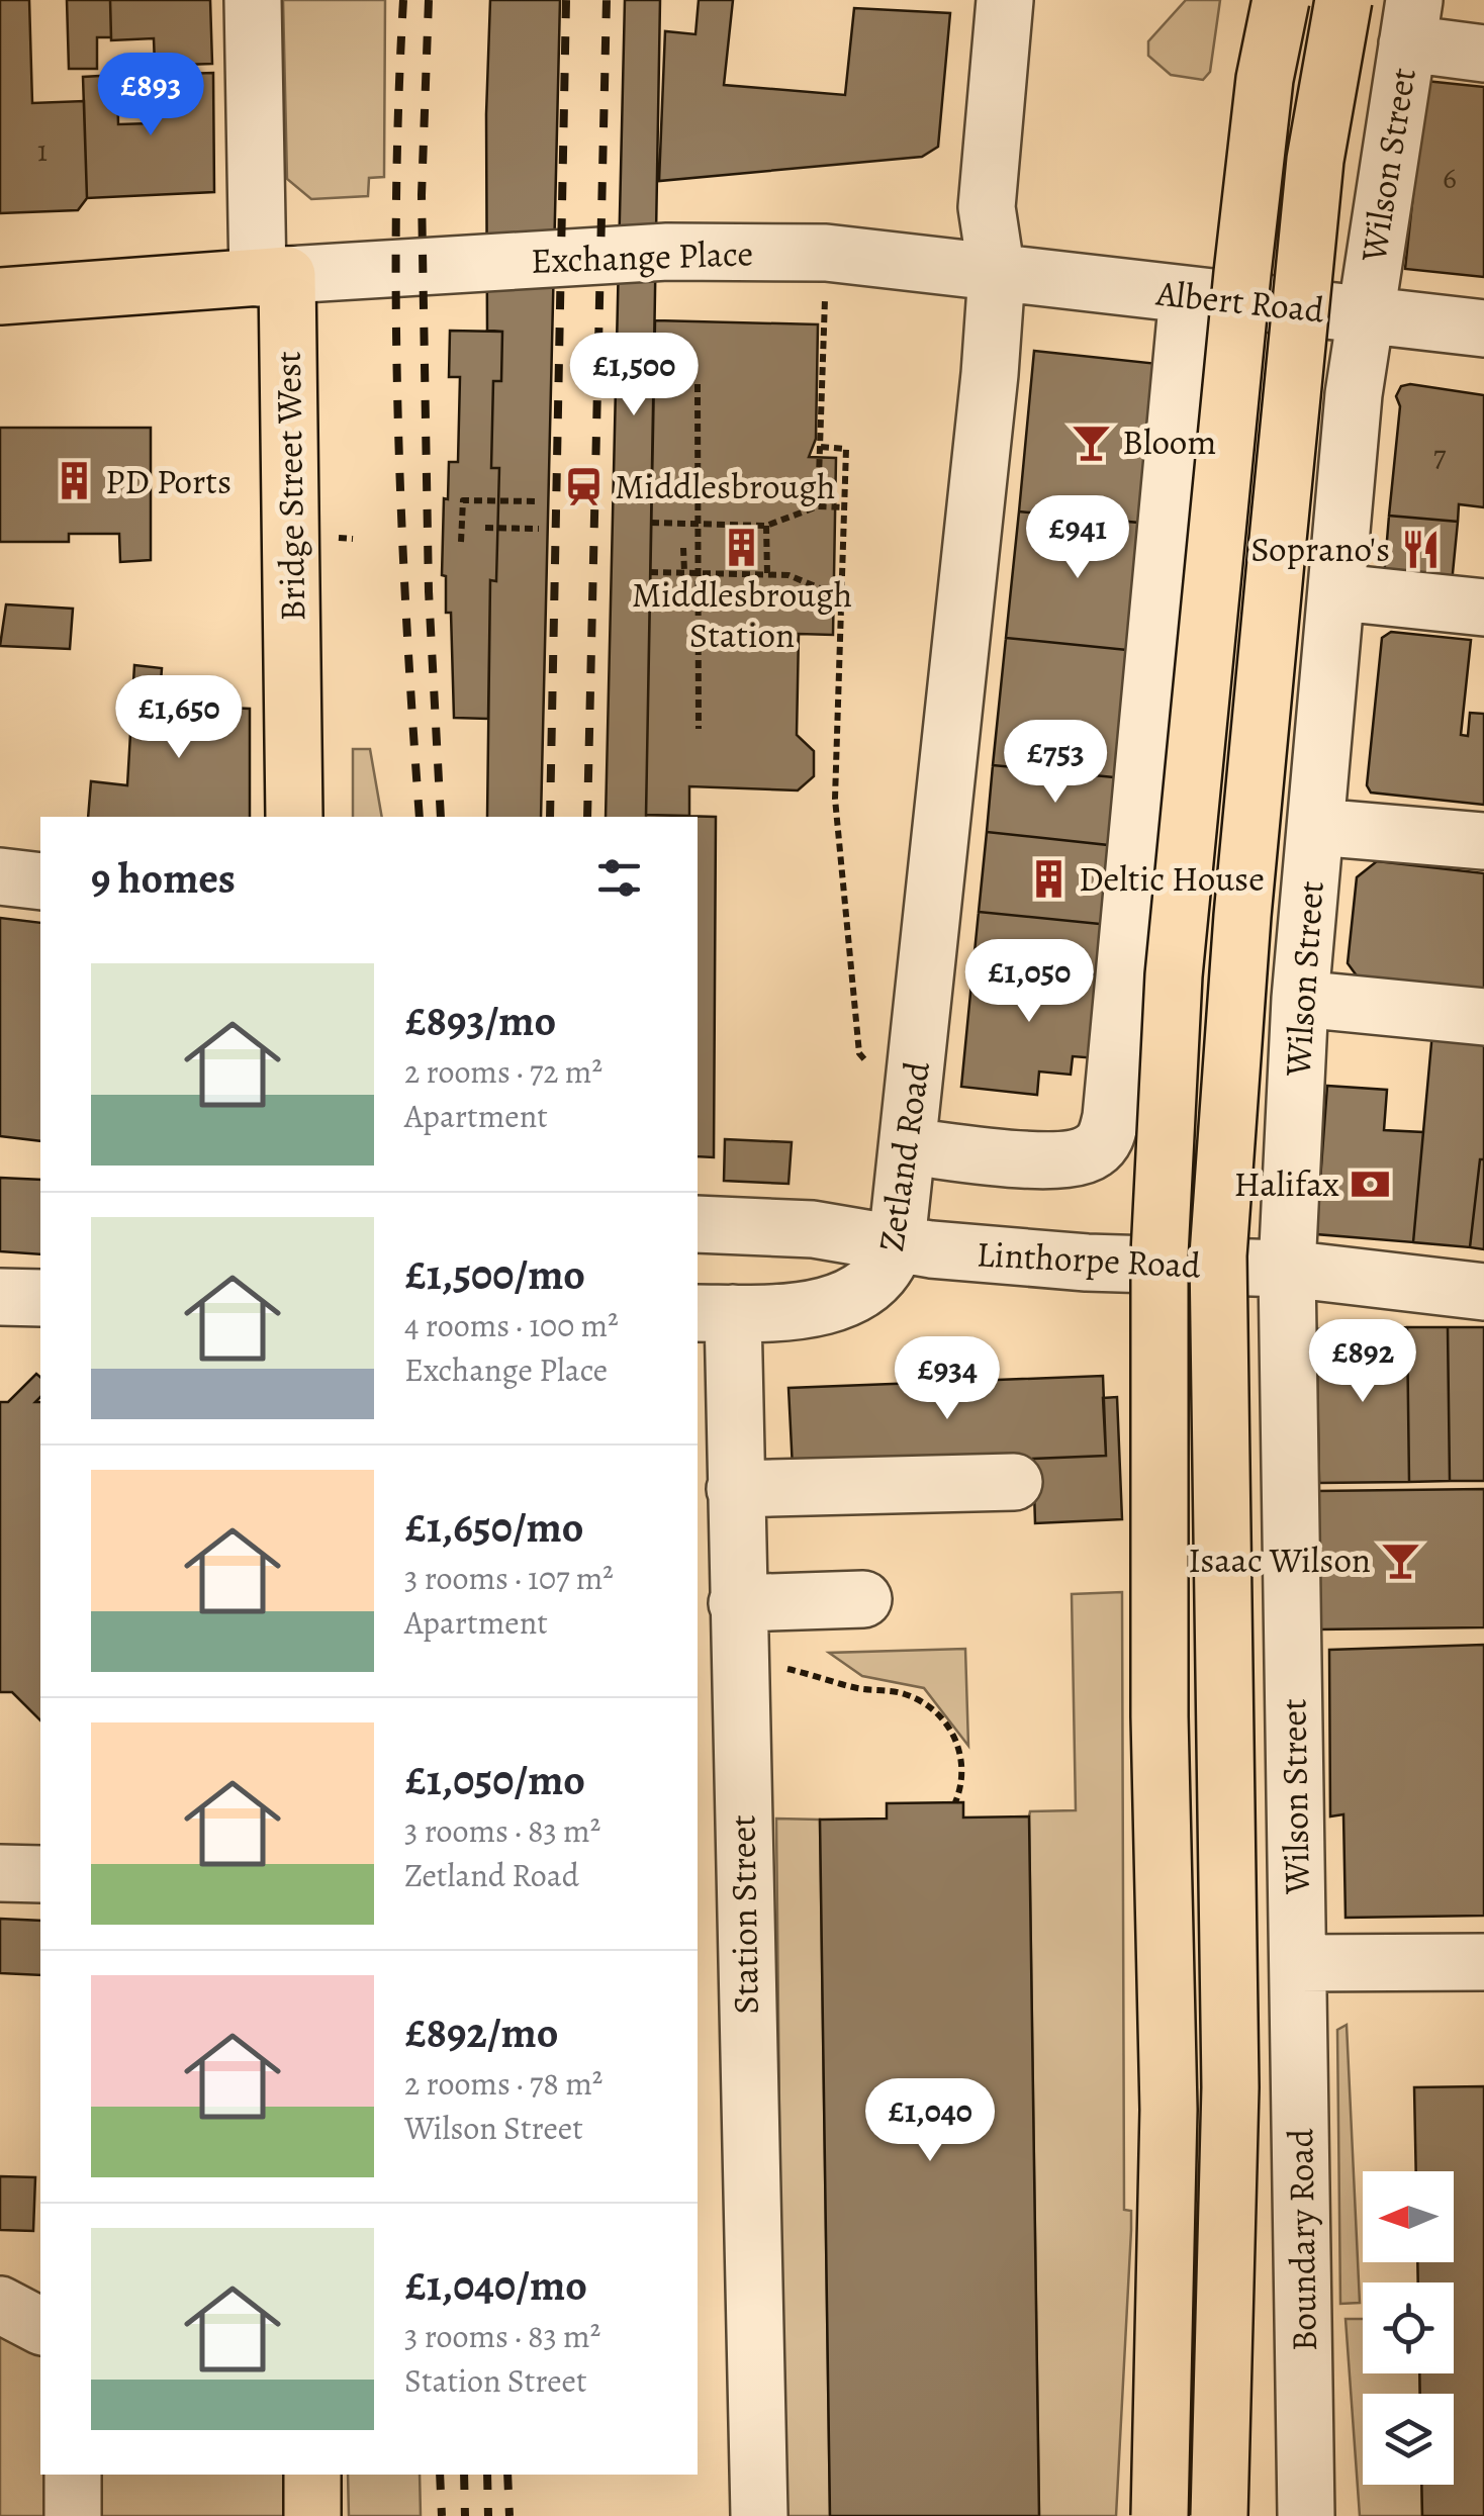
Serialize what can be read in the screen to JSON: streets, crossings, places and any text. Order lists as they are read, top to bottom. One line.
{"streets":{"main road":["Bridge Street West"],"street":["Wilson Street","Exchange Place","Albert Road","Zetland Road","Linthorpe Road","Station Street","Boundary Road"]},"crossings":[["Wilson Street","Albert Road"],["Wilson Street","Linthorpe Road"],["Wilson Street","Boundary Road"],["Exchange Place","Albert Road"],["Exchange Place","Bridge Street West"],["Exchange Place","Zetland Road"],["Albert Road","Zetland Road"],["Zetland Road","Linthorpe Road"],["Zetland Road","Station Street"]],"places":{"bar":["Bloom","Isaac Wilson"],"building":["PD Ports","Middlesbrough Station","Deltic House"],"station":["Middlesbrough"],"restaurant":["Soprano's"],"bank":["Halifax"]},"house_numbers":["1","6","7"],"north":"left","page":{"price":["£893","£1,500","£941","£1,650","£753","£1,050","£892","£934","£1,040"],"heading":"9 homes","list":[{"name":"£893/mo","note":"2 rooms · 72 m² · Apartment"},{"name":"£1,500/mo","note":"4 rooms · 100 m² · Exchange Place"},{"name":"£1,650/mo","note":"3 rooms · 107 m² · Apartment"},{"name":"£1,050/mo","note":"3 rooms · 83 m² · Zetland Road"},{"name":"£892/mo","note":"2 rooms · 78 m² · Wilson Street"},{"name":"£1,040/mo","note":"3 rooms · 83 m² · Station Street"}]}}
